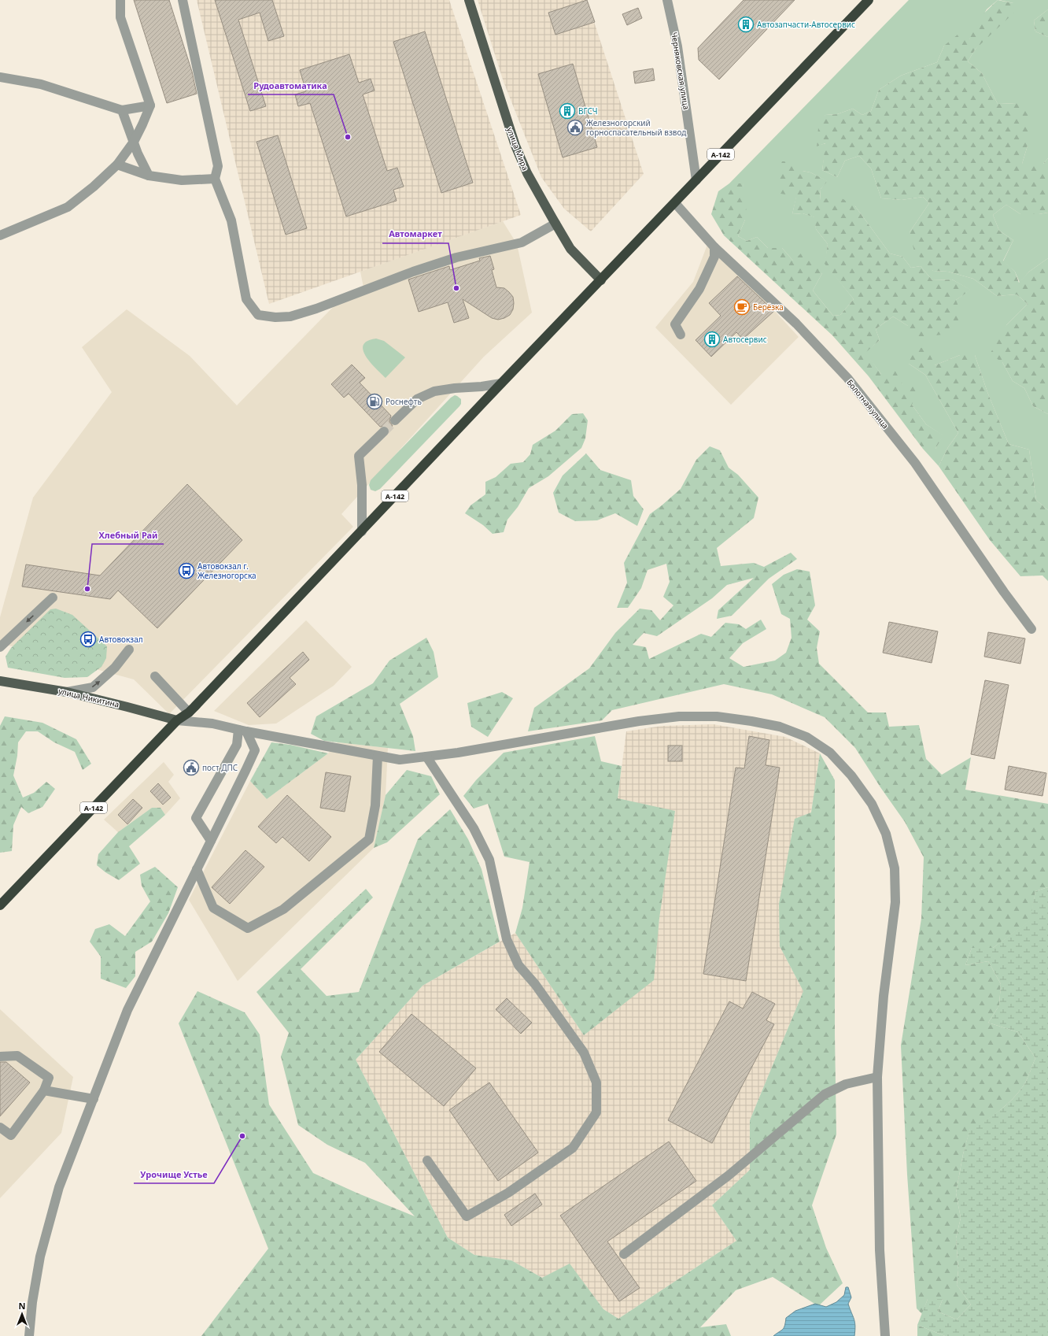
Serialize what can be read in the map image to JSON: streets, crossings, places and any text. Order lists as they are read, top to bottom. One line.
{"streets":{"highway":["А-142"],"main road":["улица Мира","улица Никитина"],"street":["Черняковская улица","Болотная улица"]},"crossings":[["Черняковская улица","А-142"],["улица Мира","А-142"],["А-142","Болотная улица"],["А-142","улица Никитина"]],"places":{"building":["Автозапчасти-Автосервис","ВГСЧ","Автосервис"],"public building":["Железногорский горноспасательный взвод","пост ДПС"],"other":["Рудоавтоматика","Автомаркет","Хлебный Рай","Урочище Устье"],"cafe":["Берёзка"],"fuel station":["Роснефть"],"bus stop":["Автовокзал г. Железногорска","Автовокзал"]},"north":"top"}
